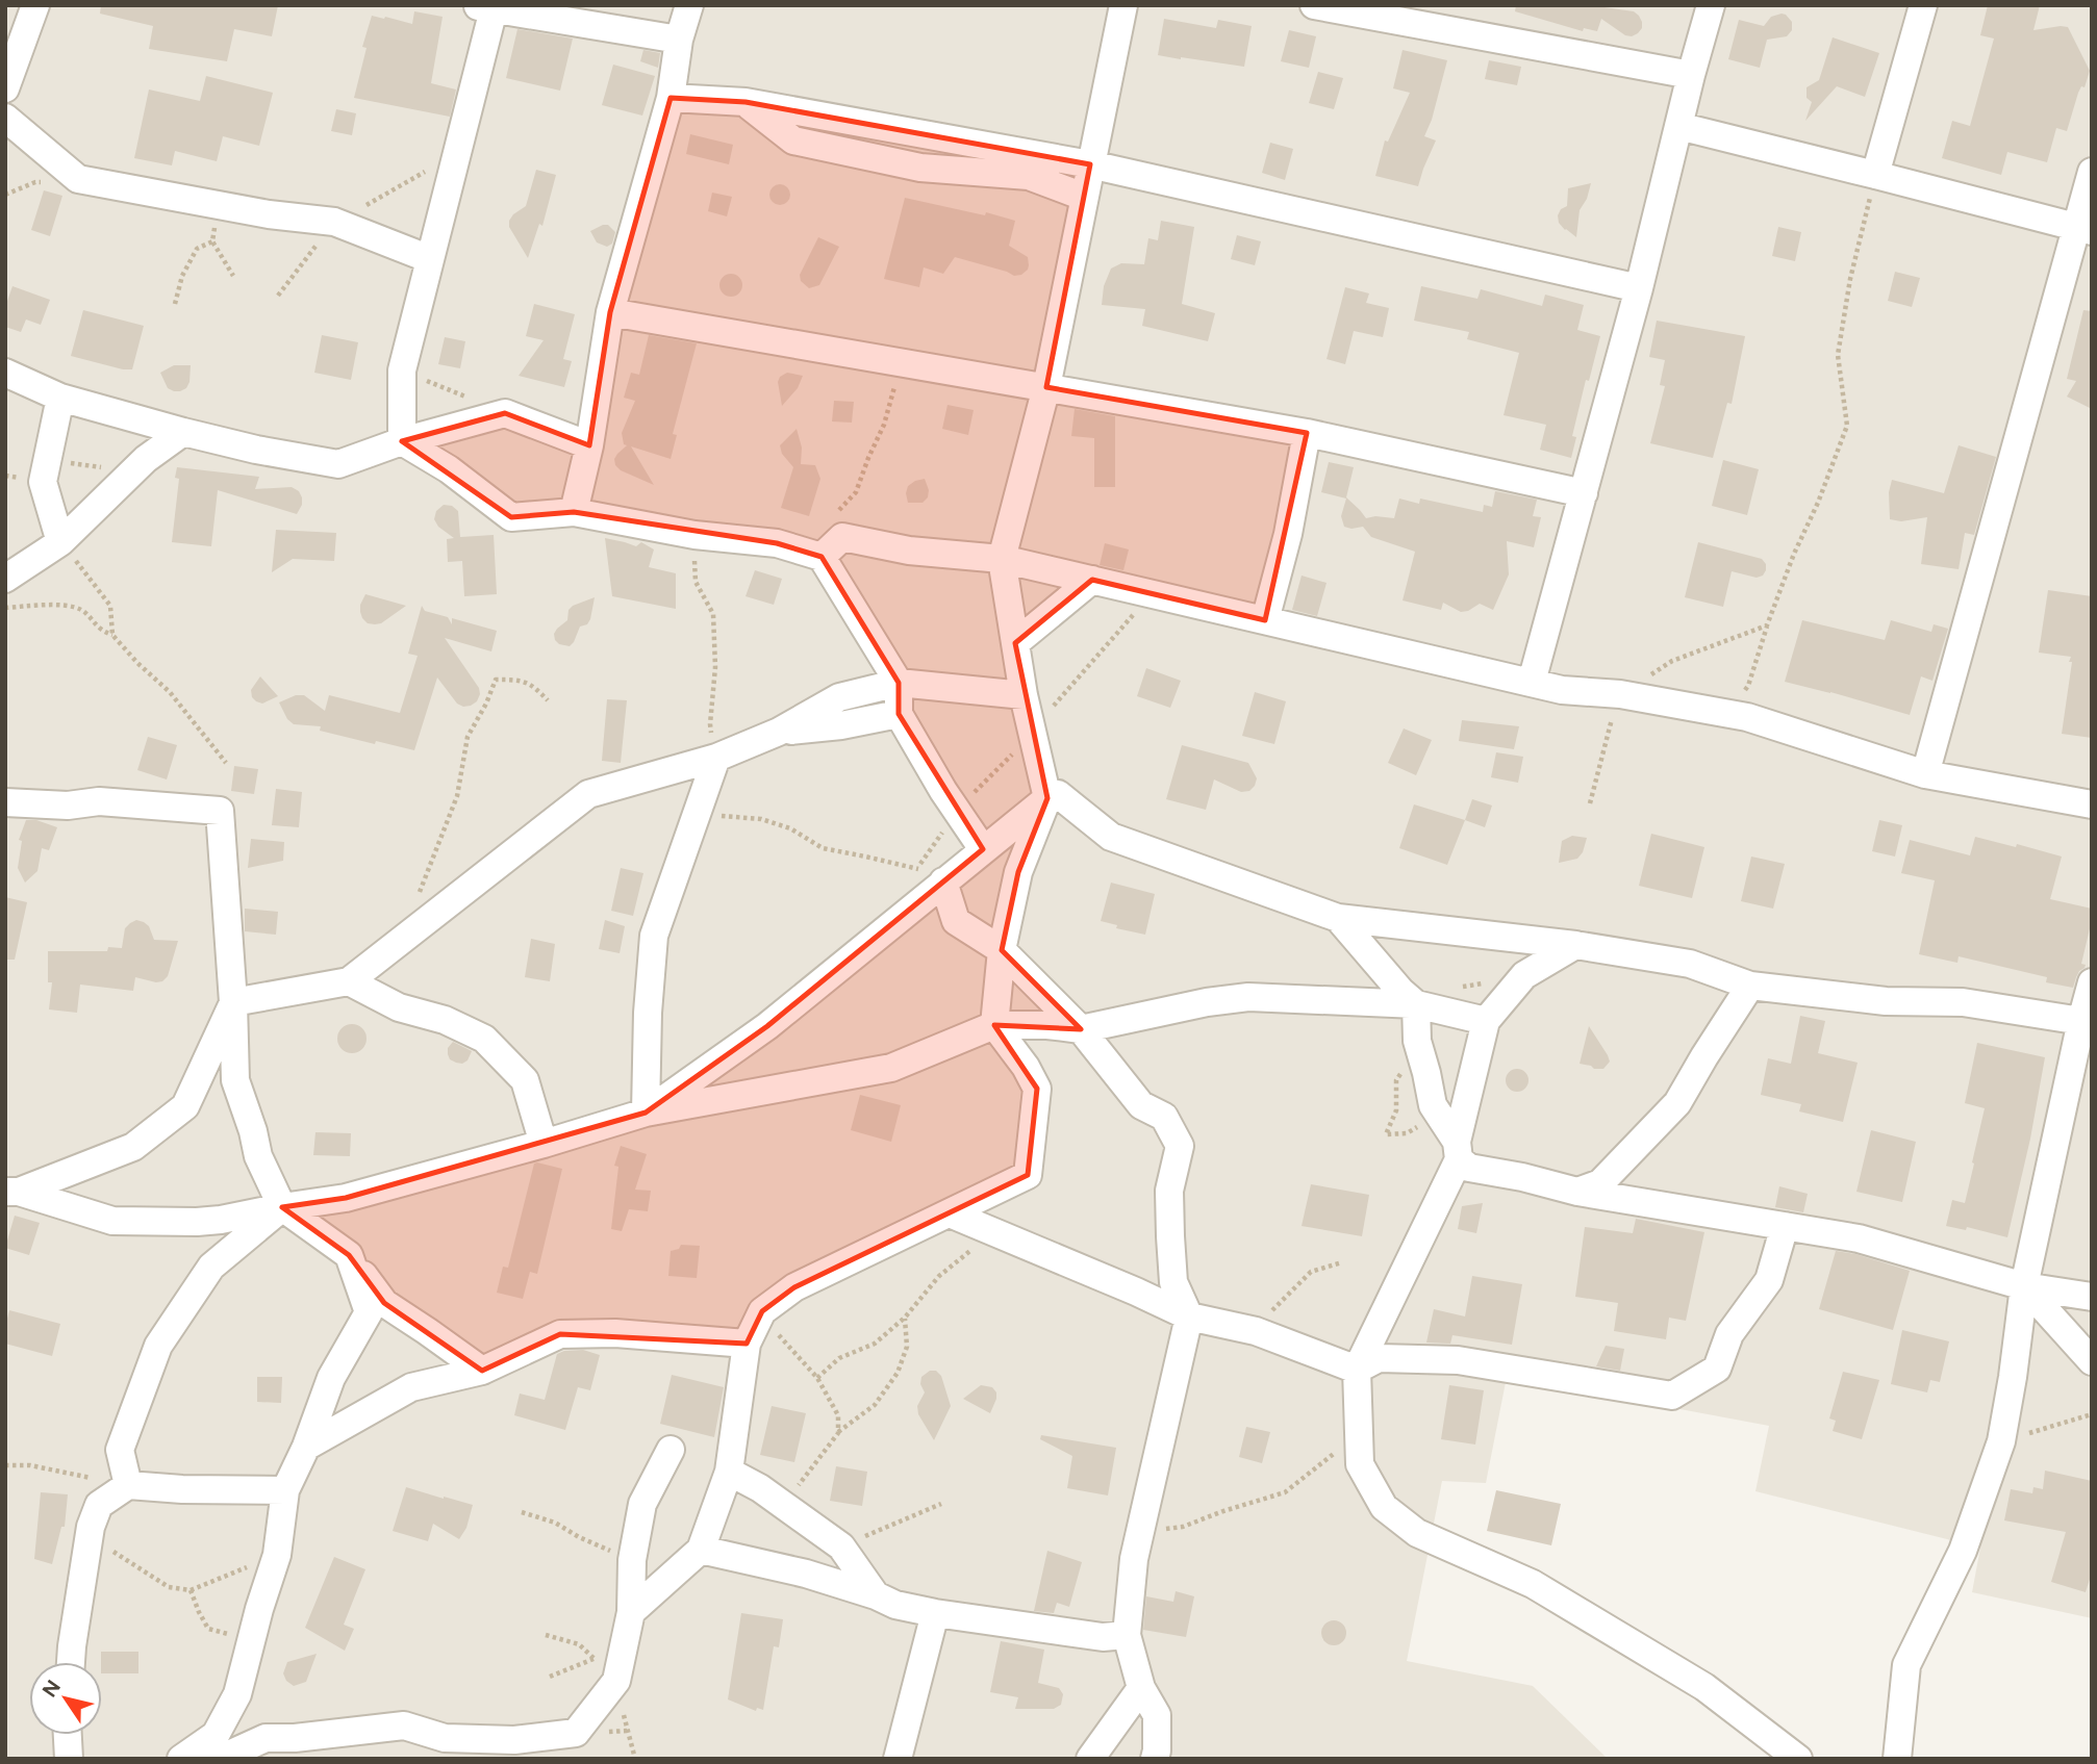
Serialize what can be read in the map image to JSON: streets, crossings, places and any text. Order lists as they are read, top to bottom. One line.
{"north":"top left"}
